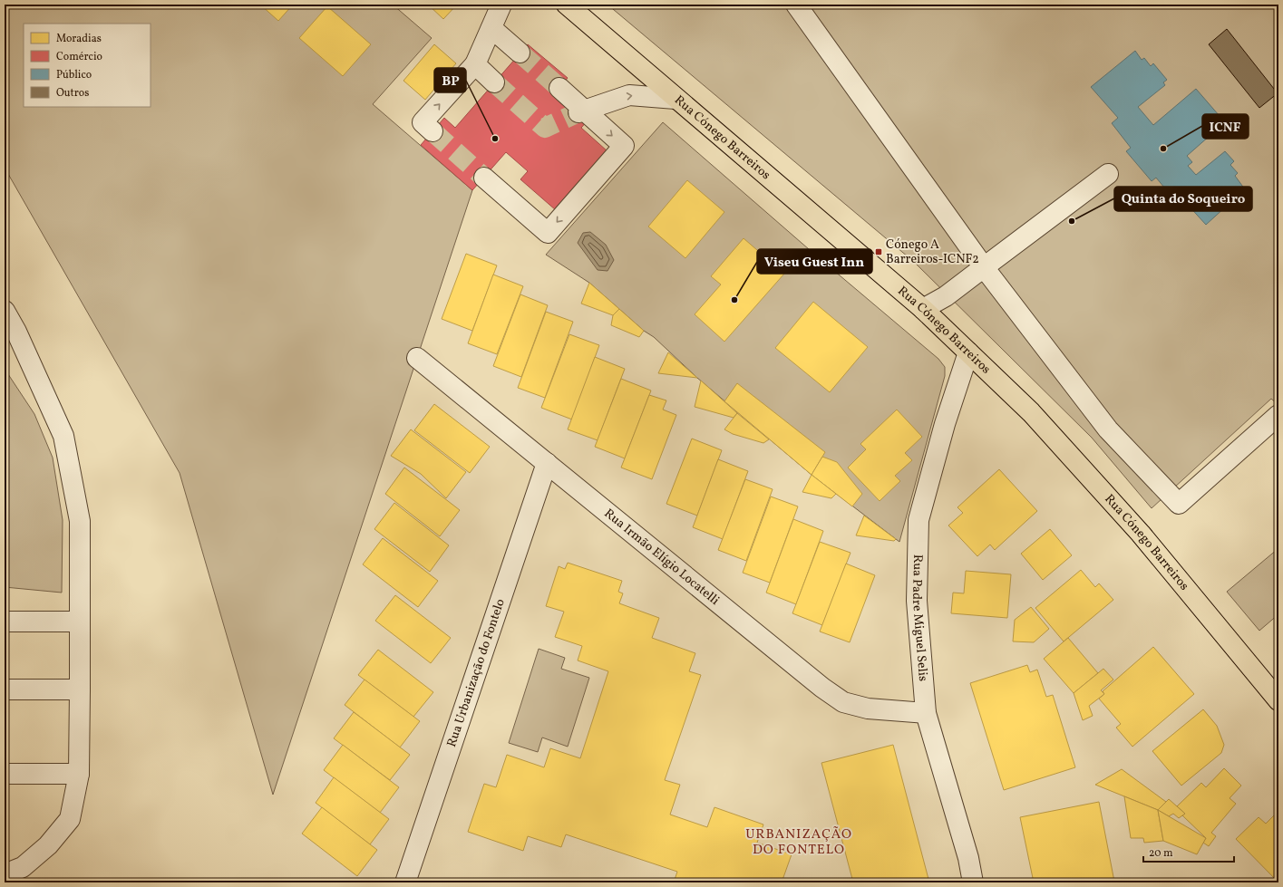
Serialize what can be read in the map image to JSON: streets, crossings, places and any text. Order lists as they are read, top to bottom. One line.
{"streets":{"main road":["Rua Cónego Barreiros"],"street":["Rua Irmão Elígio Locatelli","Rua Padre Miguel Selis","Rua Urbanização do Fontelo"]},"crossings":[["Rua Cónego Barreiros","Rua Padre Miguel Selis"],["Rua Irmão Elígio Locatelli","Rua Padre Miguel Selis"],["Rua Irmão Elígio Locatelli","Rua Urbanização do Fontelo"]],"districts":["URBANIZAÇÃO DO FONTELO"],"places":{"other":["BP","ICNF","Quinta do Soqueiro","Viseu Guest Inn"],"transit":["Cónego A Barreiros-ICNF2"]},"legend":["Moradias","Comércio","Público","Outros"],"scale_bar":"20 m"}
